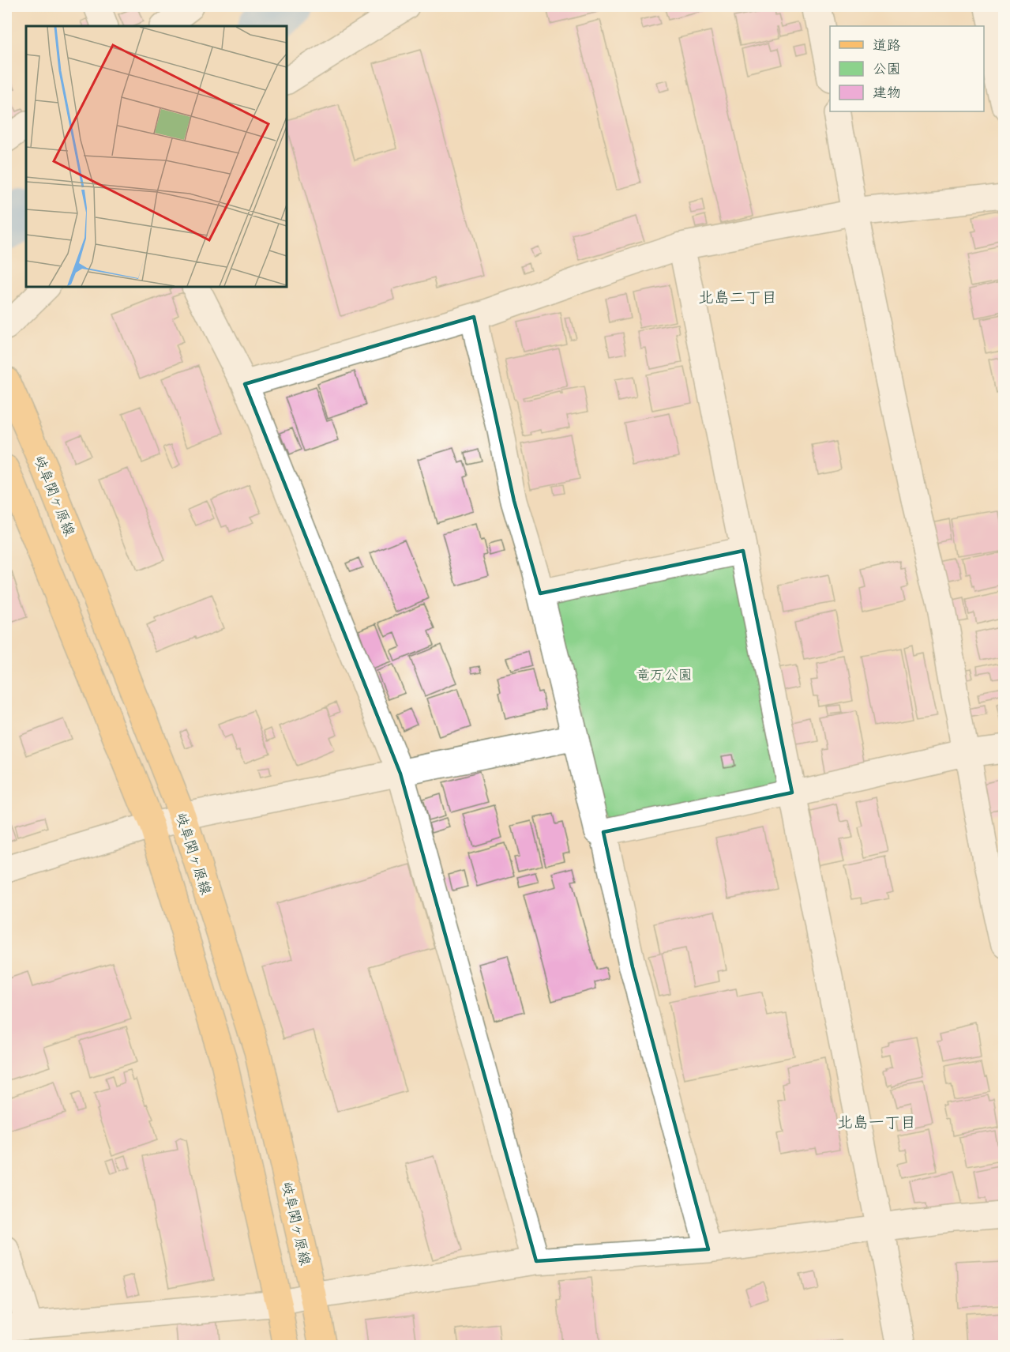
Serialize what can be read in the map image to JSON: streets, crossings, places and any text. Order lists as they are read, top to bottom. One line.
{"streets":{"main road":["岐阜関ヶ原線"]},"districts":["北島二丁目","北島一丁目"],"parks":["竜万公園"],"legend":["道路","公園","建物"]}
